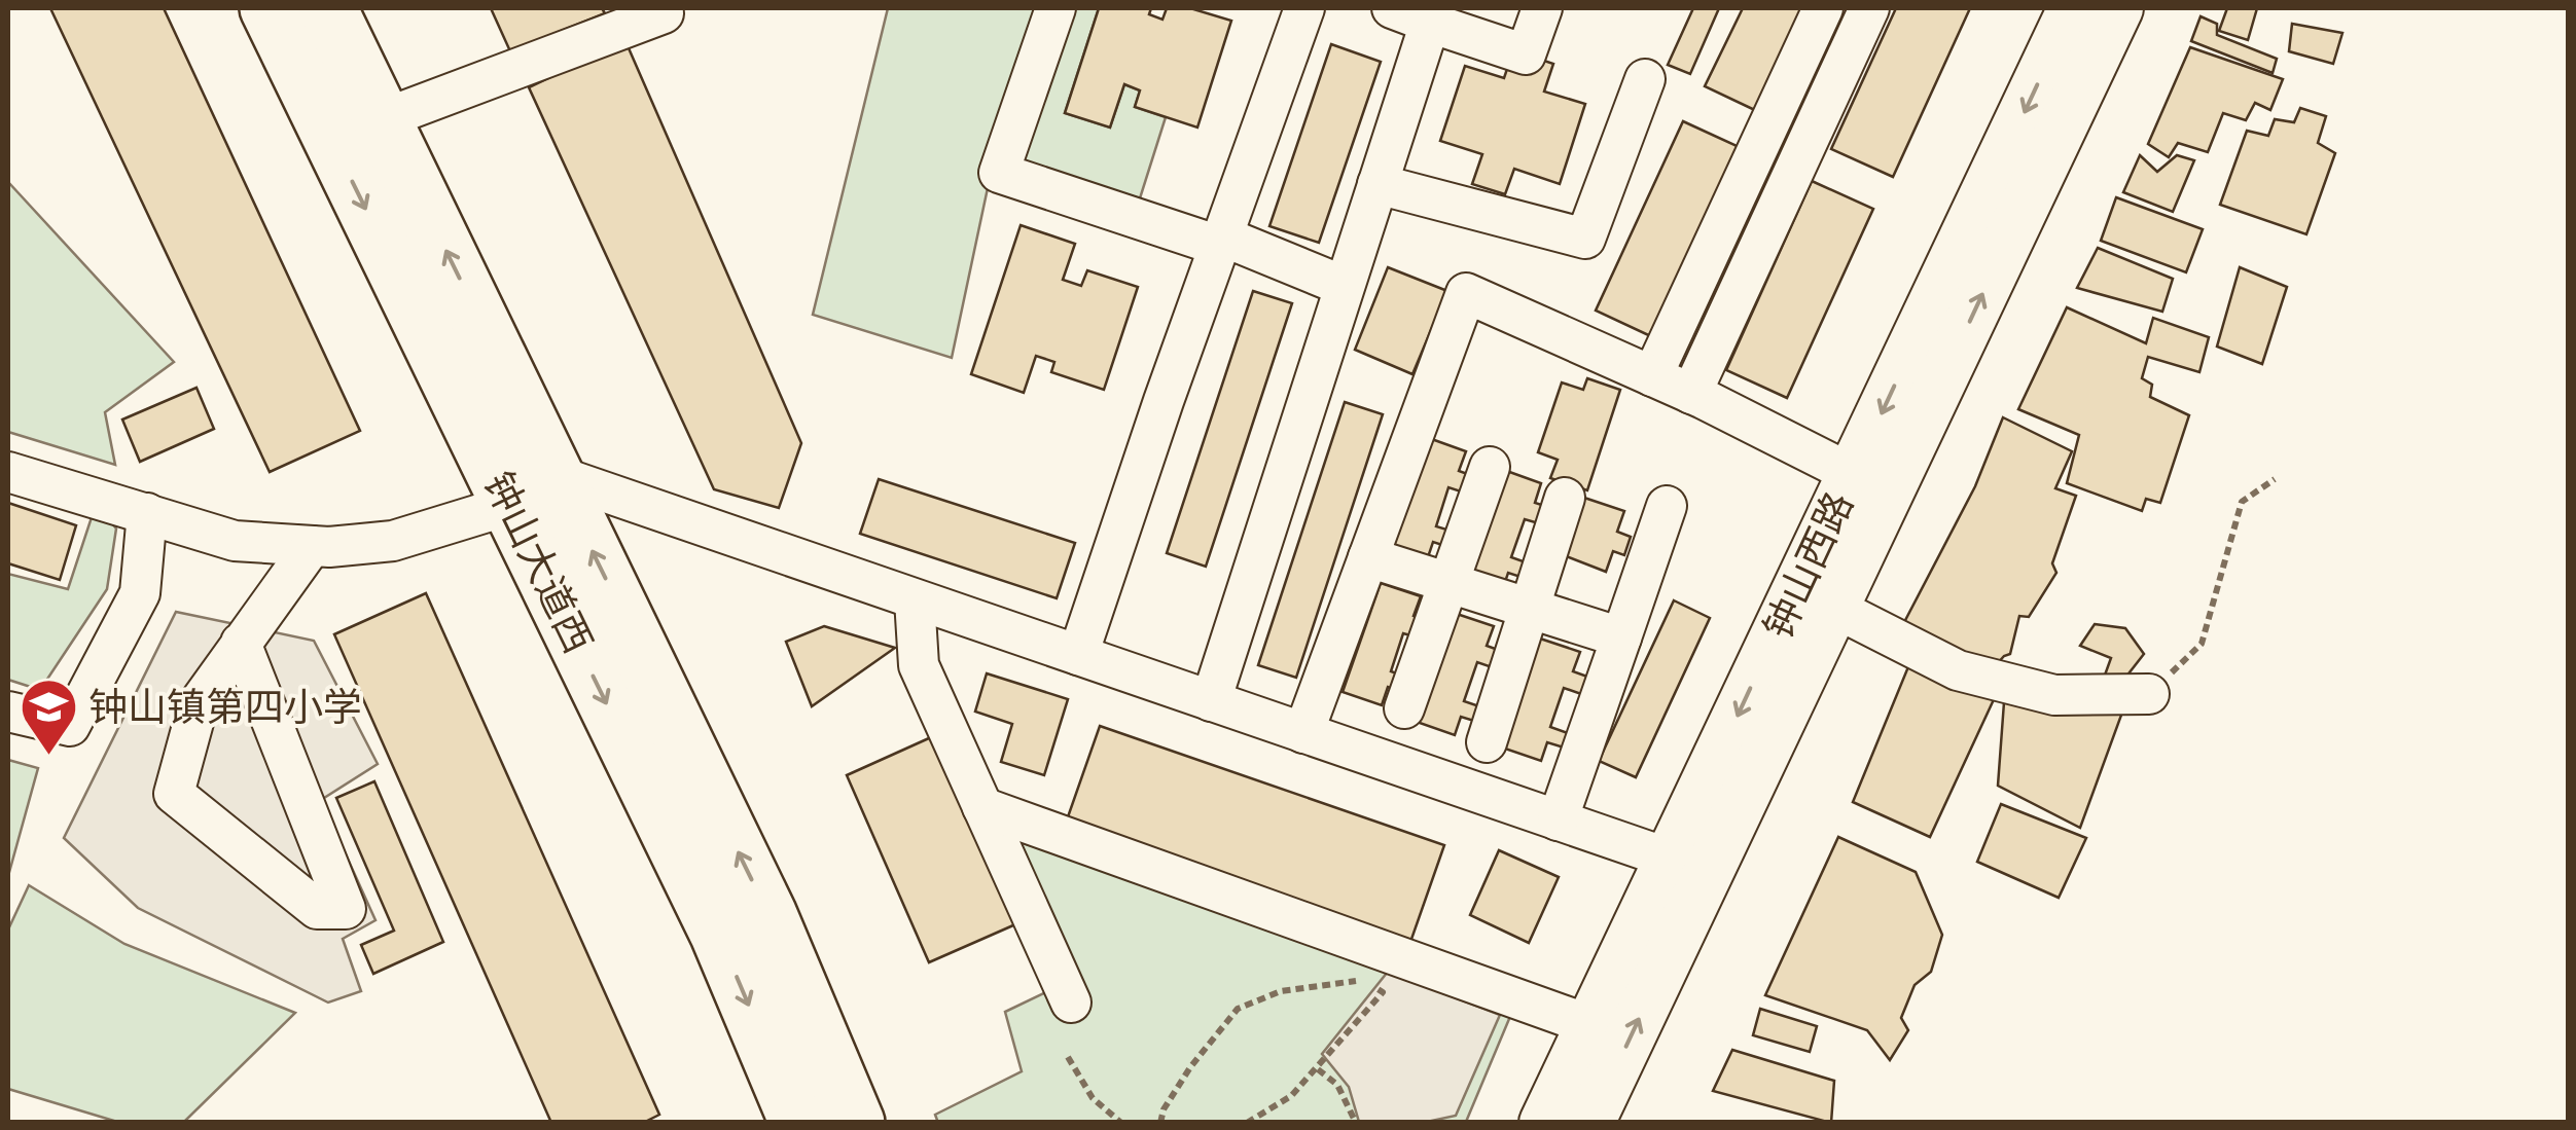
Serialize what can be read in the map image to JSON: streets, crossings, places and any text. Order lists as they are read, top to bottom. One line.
{"streets":{"highway":["钟山大道西"],"main road":["钟山西路"]},"places":{"school or university":["钟山镇第四小学"]}}
